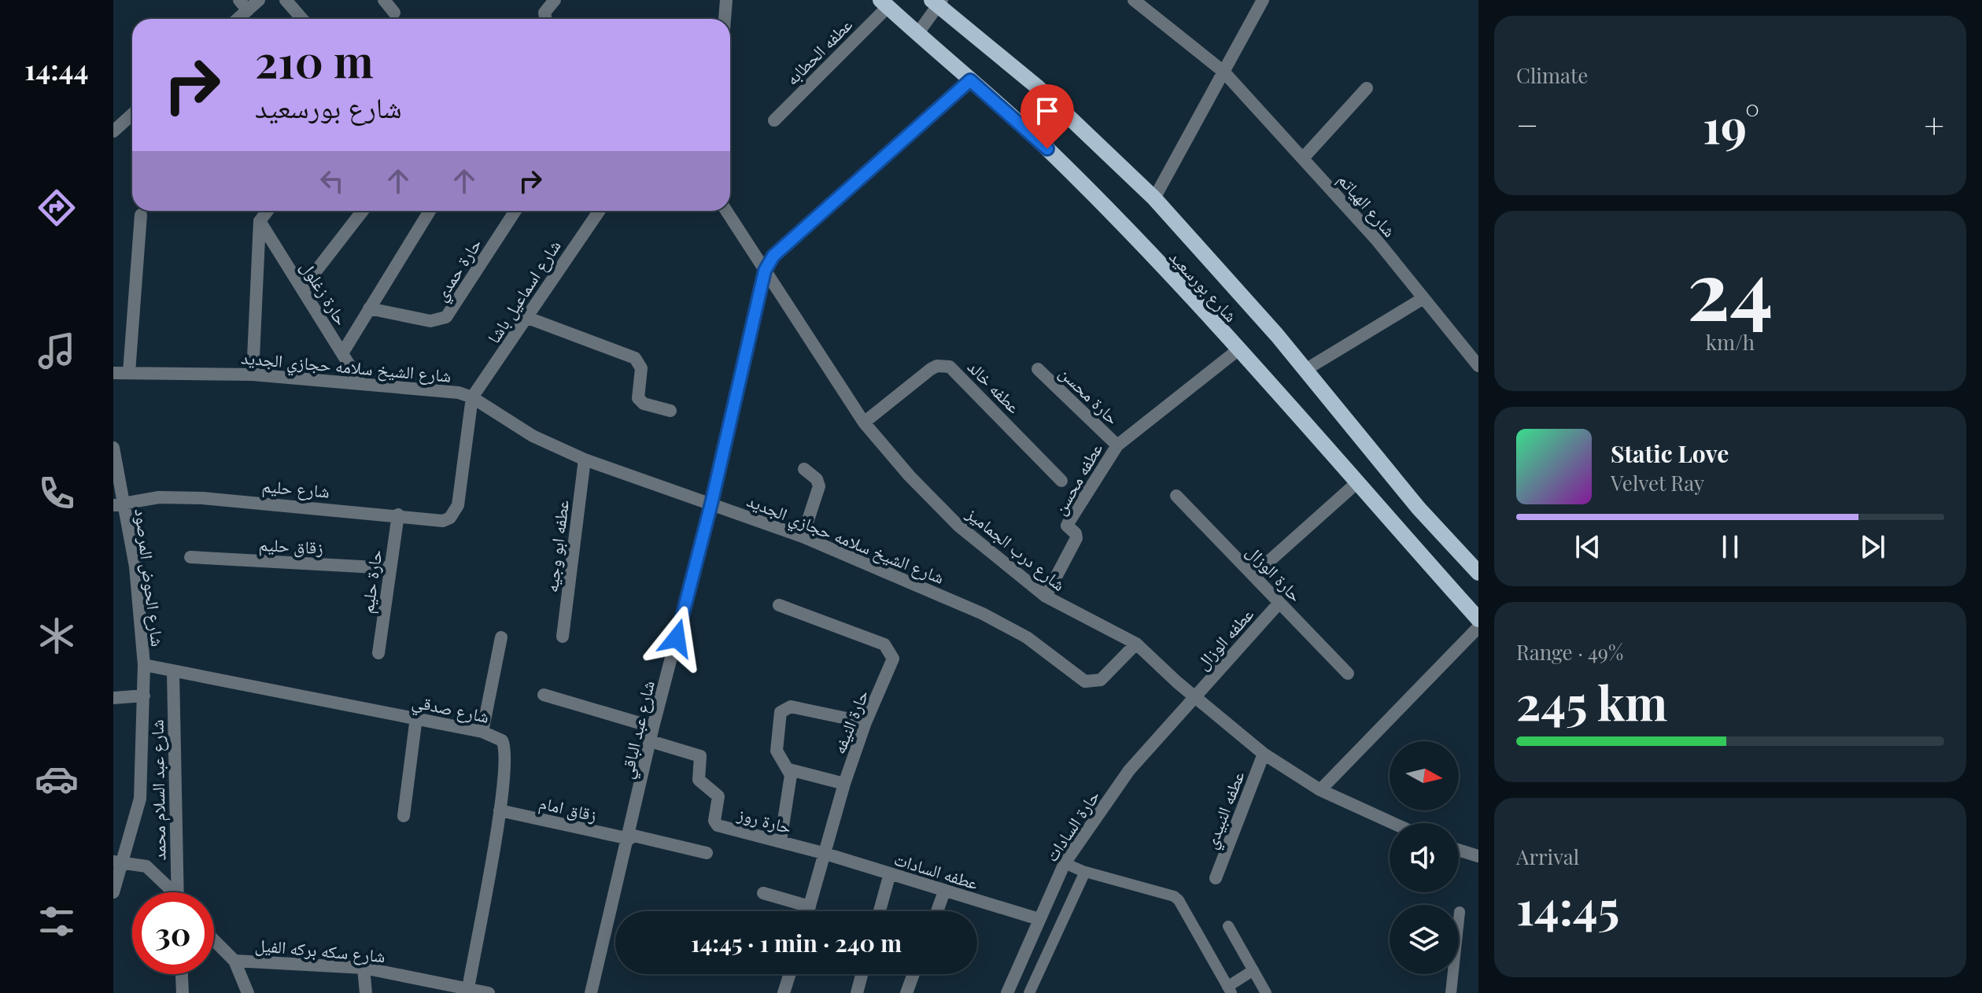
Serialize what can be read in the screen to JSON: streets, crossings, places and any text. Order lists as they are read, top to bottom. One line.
{"streets":{"main road":["شارع بورسعيد"],"street":["عطفه الحطابه","شارع الهياتم","حارة حمدي","شارع اسماعيل باشا","حارة زغلول","شارع الشيخ سلامه حجازي الجديد","عطفه خالد","حارة محسن","عطفه محسن","شارع حليم","زقاق حليم","عطفه ابو وجيه","شارع درب الجماميز","حارة الوزال","شارع الحوض المرصود","حارة حليم","عطفه الوزال","شارع صدقي","حارة النيفه","شارع عبد الباقي","شارع عبد السلام محمد","زقاق امام","عطفه النبيدي","حارة روز","حارة السادات","عطفه السادات","شارع سكه بركه الفيل"]},"crossings":[["عطفه الحطابه","شارع بورسعيد"],["شارع بورسعيد","عطفه محسن"],["شارع بورسعيد","شارع عبد الباقي"],["شارع اسماعيل باشا","شارع الشيخ سلامه حجازي الجديد"],["شارع اسماعيل باشا","شارع حليم"],["حارة زغلول","شارع الشيخ سلامه حجازي الجديد"],["شارع الشيخ سلامه حجازي الجديد","شارع حليم"],["شارع الشيخ سلامه حجازي الجديد","عطفه ابو وجيه"],["شارع الشيخ سلامه حجازي الجديد","شارع درب الجماميز"],["شارع الشيخ سلامه حجازي الجديد","شارع عبد الباقي"],["عطفه خالد","شارع درب الجماميز"],["حارة محسن","عطفه محسن"],["عطفه محسن","شارع درب الجماميز"],["شارع حليم","شارع الحوض المرصود"],["شارع حليم","حارة حليم"],["زقاق حليم","حارة حليم"],["شارع درب الجماميز","عطفه الوزال"],["شارع درب الجماميز","شارع عبد الباقي"],["شارع درب الجماميز","عطفه النبيدي"],["شارع درب الجماميز","حارة السادات"],["حارة الوزال","عطفه الوزال"],["شارع الحوض المرصود","شارع صدقي"],["عطفه الوزال","حارة السادات"],["شارع صدقي","شارع عبد السلام محمد"],["شارع صدقي","زقاق امام"],["شارع صدقي","شارع سكه بركه الفيل"],["حارة النيفه","حارة روز"],["حارة النيفه","عطفه السادات"],["شارع عبد الباقي","زقاق امام"],["شارع عبد الباقي","حارة روز"],["حارة روز","عطفه السادات"],["حارة السادات","عطفه السادات"]],"north":"right","page":{"tabs":"14:44","tile":["Climate",["24","km/h"],["Range · 49%","245 km"],["Arrival","14:45"]],"turn":["210 m","شارع بورسعيد"],"heat":["−","19°","+"],"song":["Static Love","Velvet Ray"],"limit":"30","trip":"14:45 · 1 min · 240 m"}}
